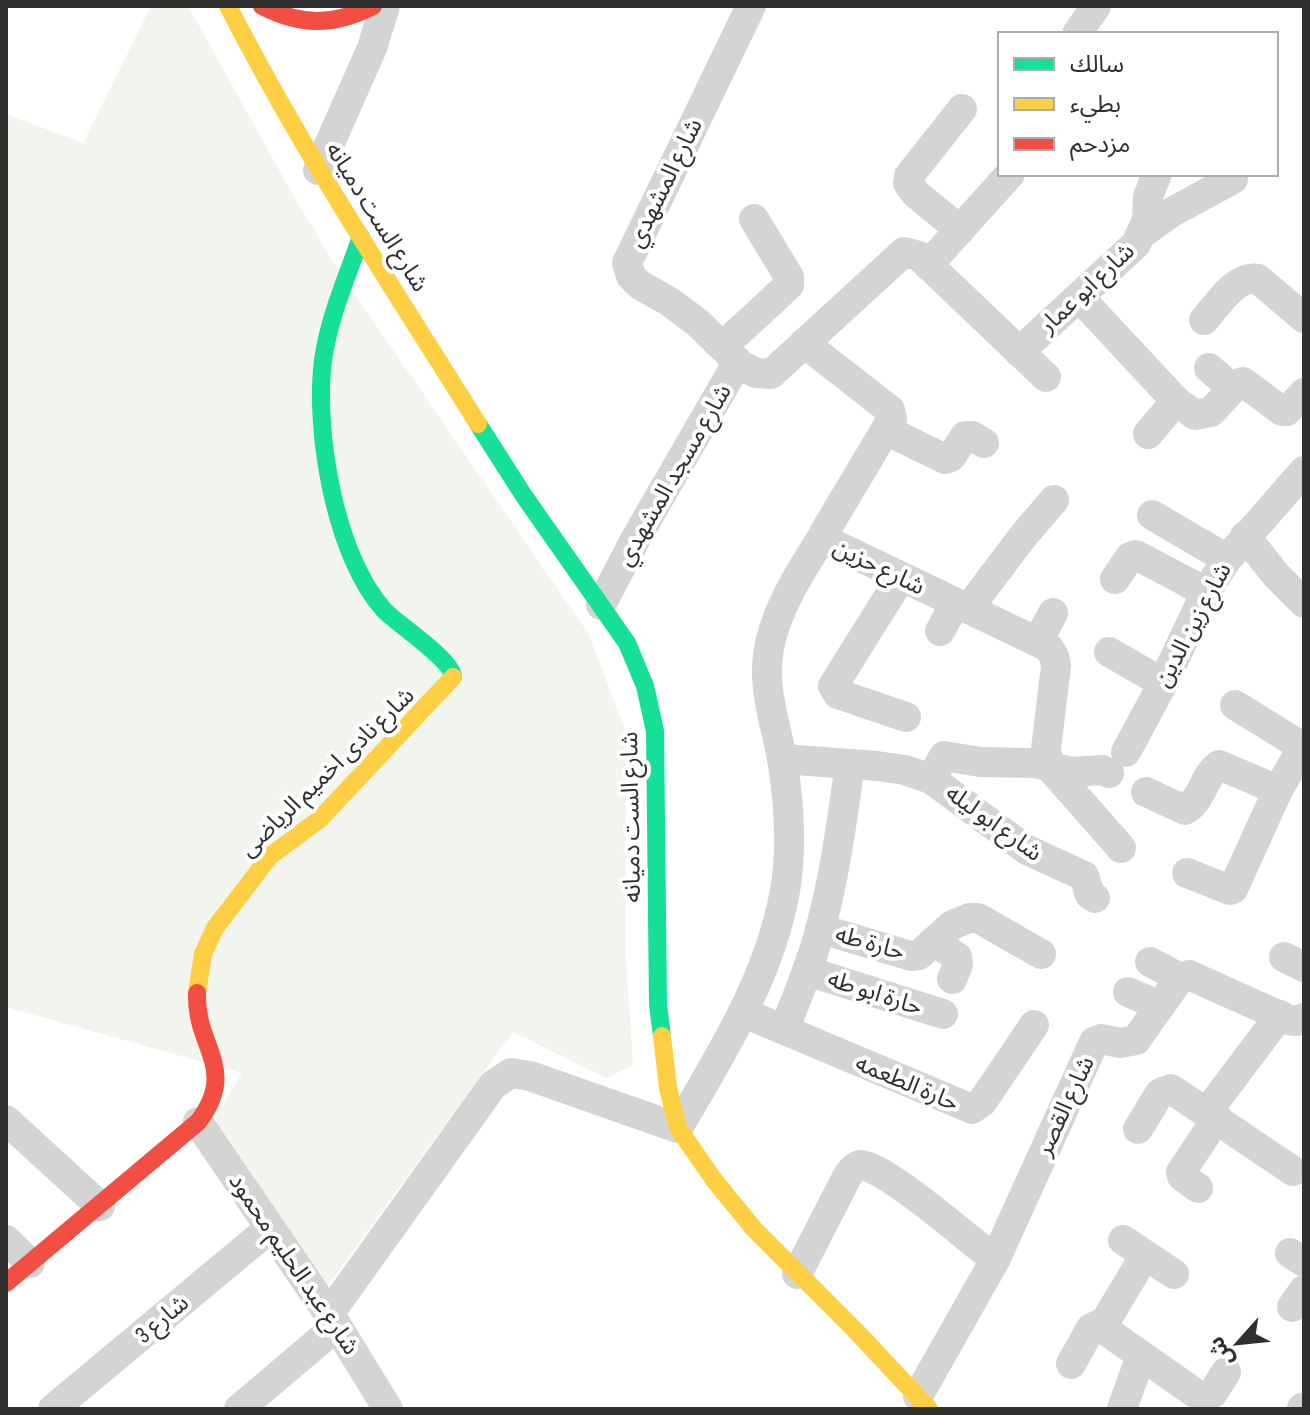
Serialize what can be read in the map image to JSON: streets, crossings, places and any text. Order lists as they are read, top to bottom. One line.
{"streets":{"street":["شارع المشهدي","شارع الست دميانه","شارع ابو عمار","شارع مسجد المشهدي","شارع حزين","شارع زين الدين","شارع نادى اخميم الرياضى","شارع ابو ليله","حارة طه","حارة ابو طه","حارة الطعمه","شارع القصر","شارع عبد الحليم محمود","شارع 3"]},"crossings":[["شارع المشهدي","شارع مسجد المشهدي"],["شارع الست دميانه","شارع مسجد المشهدي"],["شارع الست دميانه","شارع نادى اخميم الرياضى"],["شارع الست دميانه","شارع القصر"],["شارع نادى اخميم الرياضى","شارع عبد الحليم محمود"],["شارع عبد الحليم محمود","شارع 3"]],"legend":["سالك","بطيء","مزدحم"],"north":"bottom left"}
